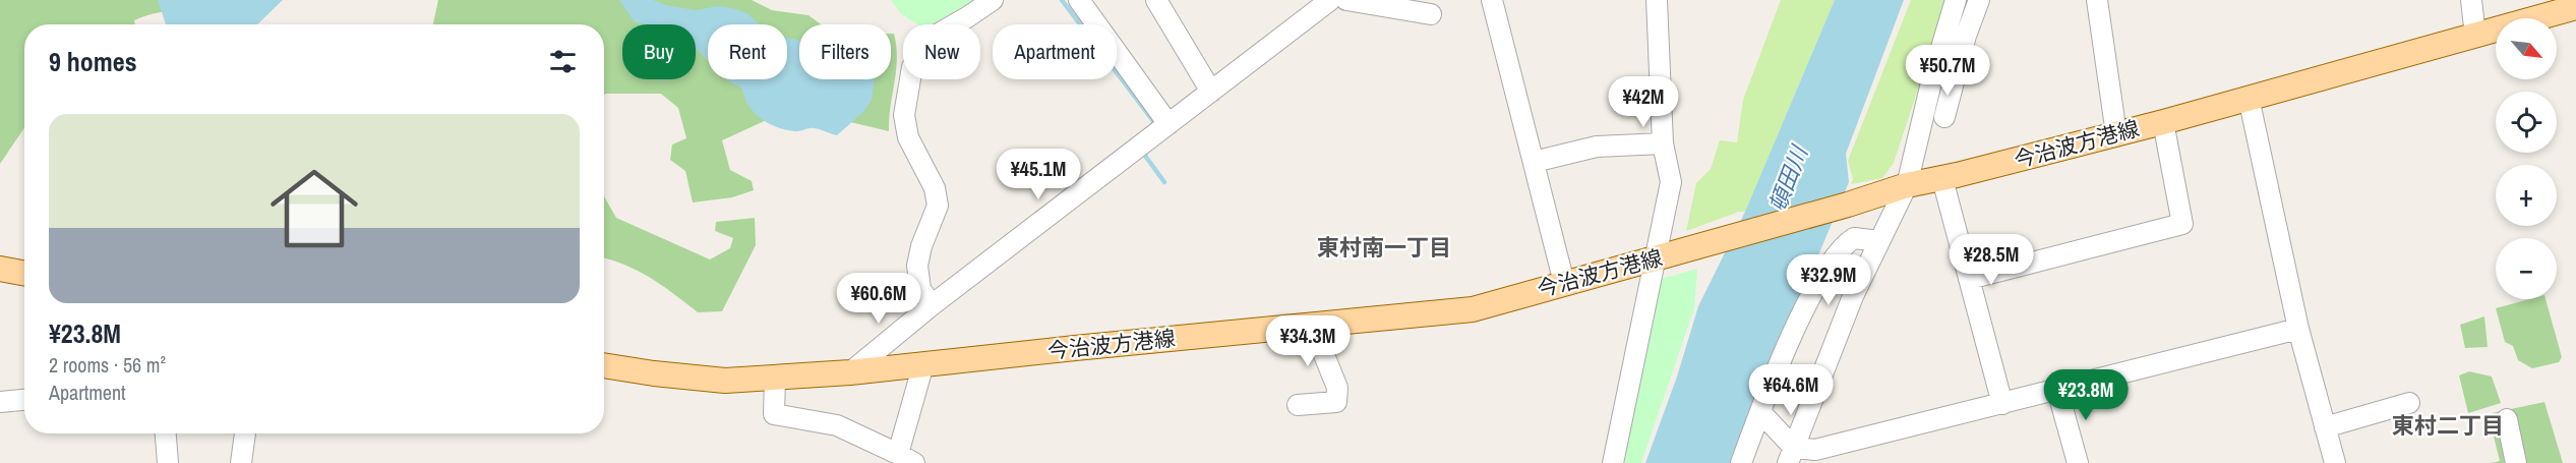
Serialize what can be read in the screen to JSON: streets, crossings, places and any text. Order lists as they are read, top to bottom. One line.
{"streets":{"main road":["今治波方港線"]},"districts":["東村南一丁目","東村二丁目"],"water":["頓田川"],"north":"bottom right","page":{"map_buttons":["+","−"],"chip":["Buy","Rent","Filters","New","Apartment"],"heading":"9 homes","price":["¥50.7M","¥42M","¥45.1M","¥28.5M","¥32.9M","¥60.6M","¥34.3M","¥64.6M","¥23.8M"],"list":[{"name":"¥23.8M","note":"2 rooms · 56 m² · Apartment"}]}}
